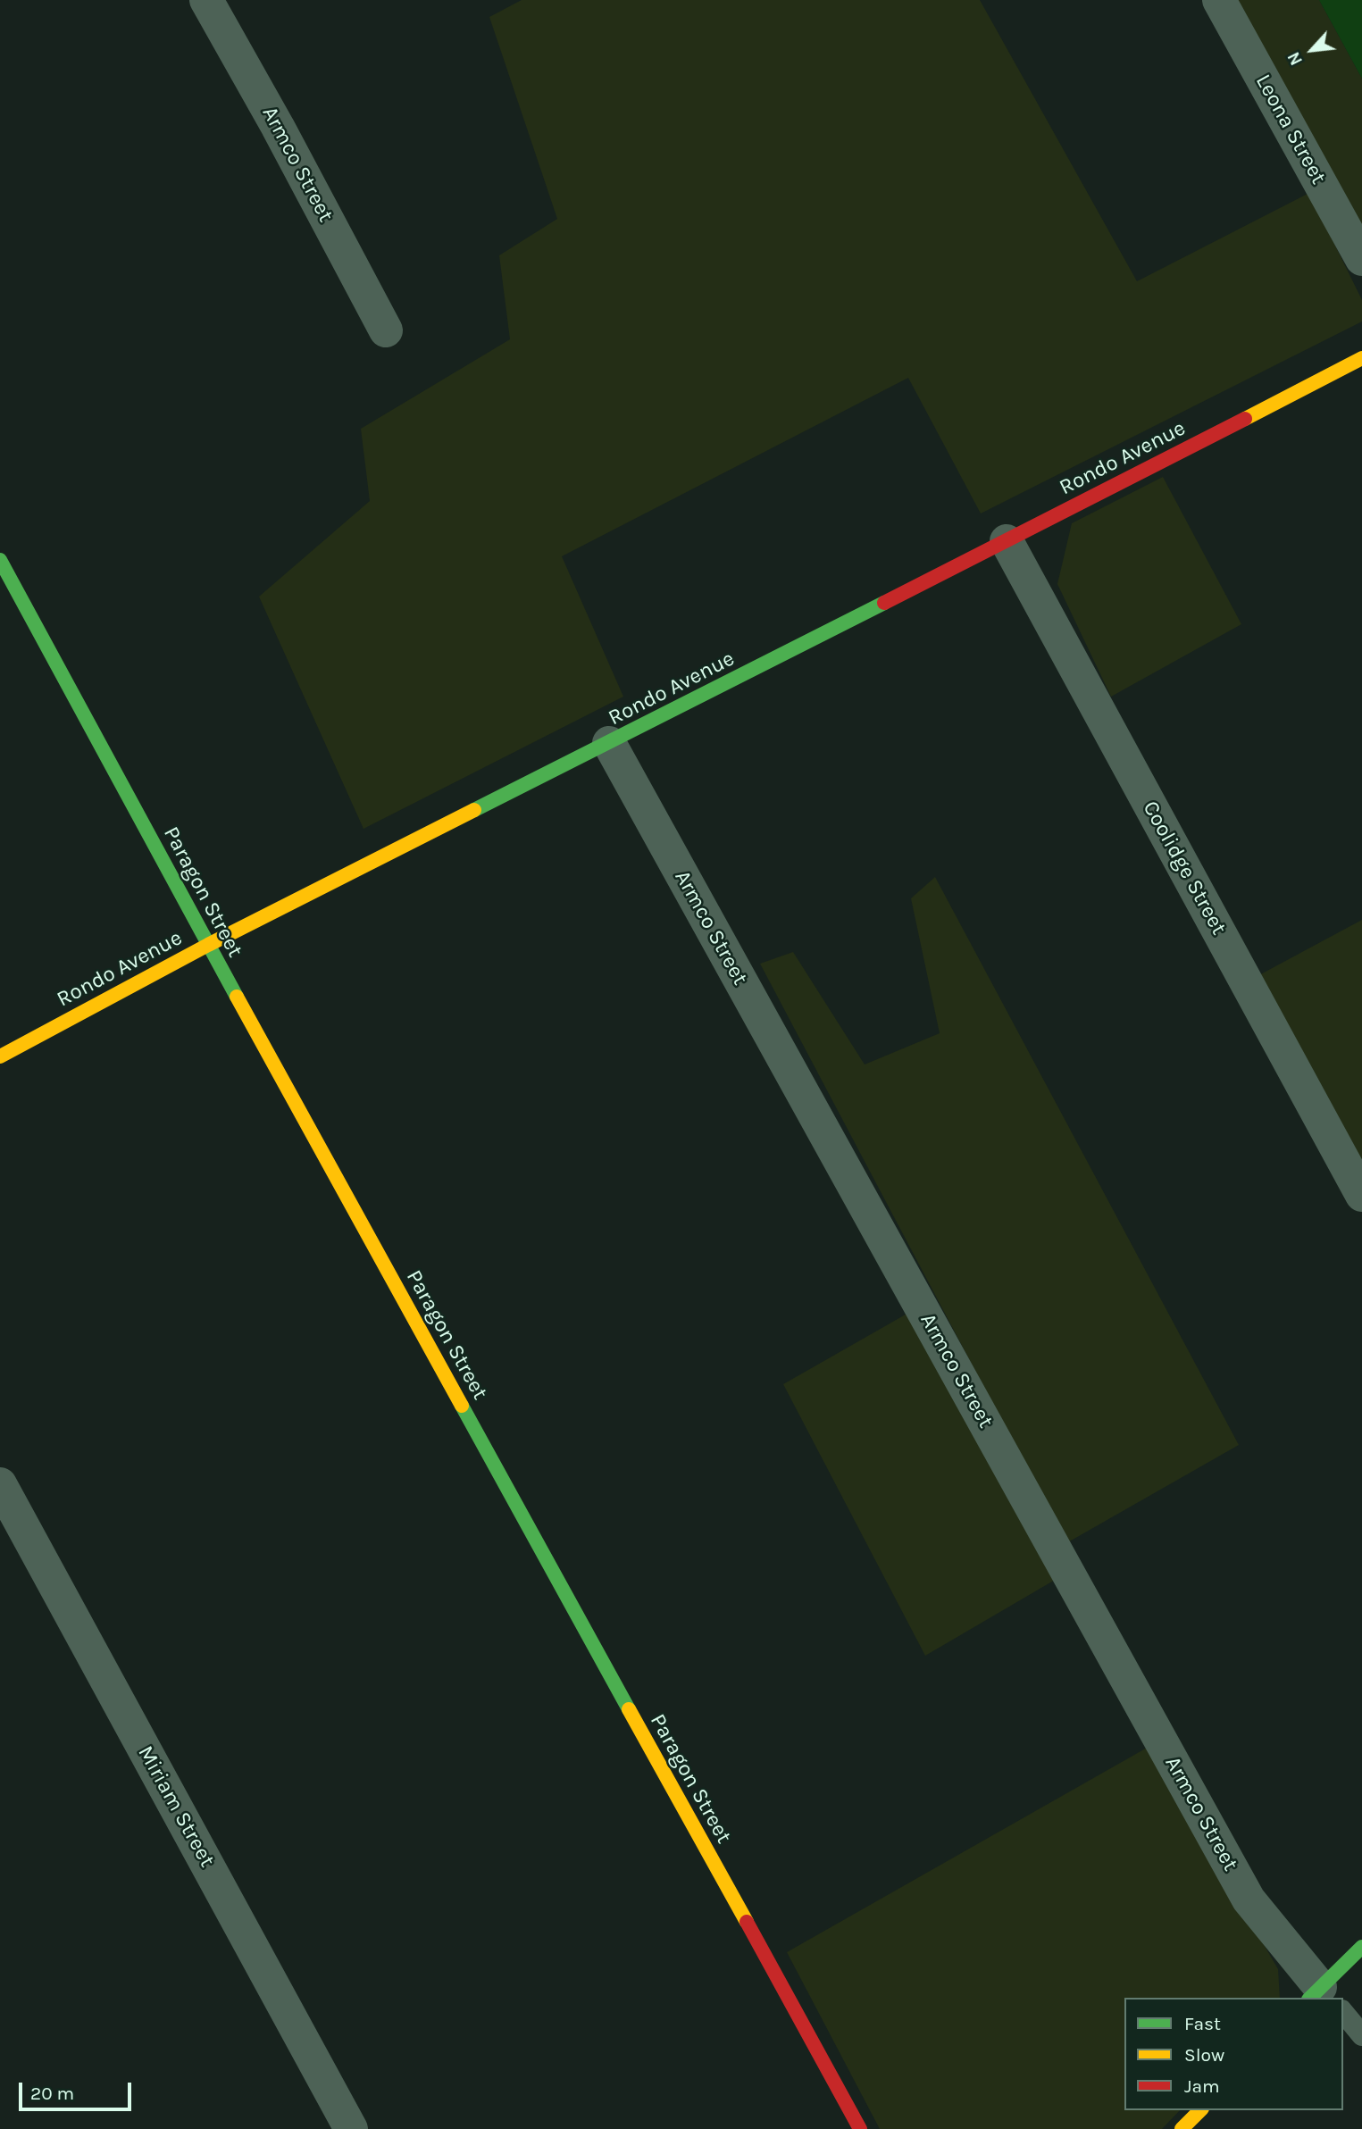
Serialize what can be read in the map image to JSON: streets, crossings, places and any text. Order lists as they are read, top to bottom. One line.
{"streets":{"street":["Leona Street","Armco Street","Rondo Avenue","Coolidge Street","Paragon Street","Miriam Street"]},"crossings":[["Armco Street","Rondo Avenue"],["Rondo Avenue","Coolidge Street"],["Rondo Avenue","Paragon Street"]],"legend":["Fast","Slow","Jam"],"scale_bar":"20 m","north":"bottom left"}
